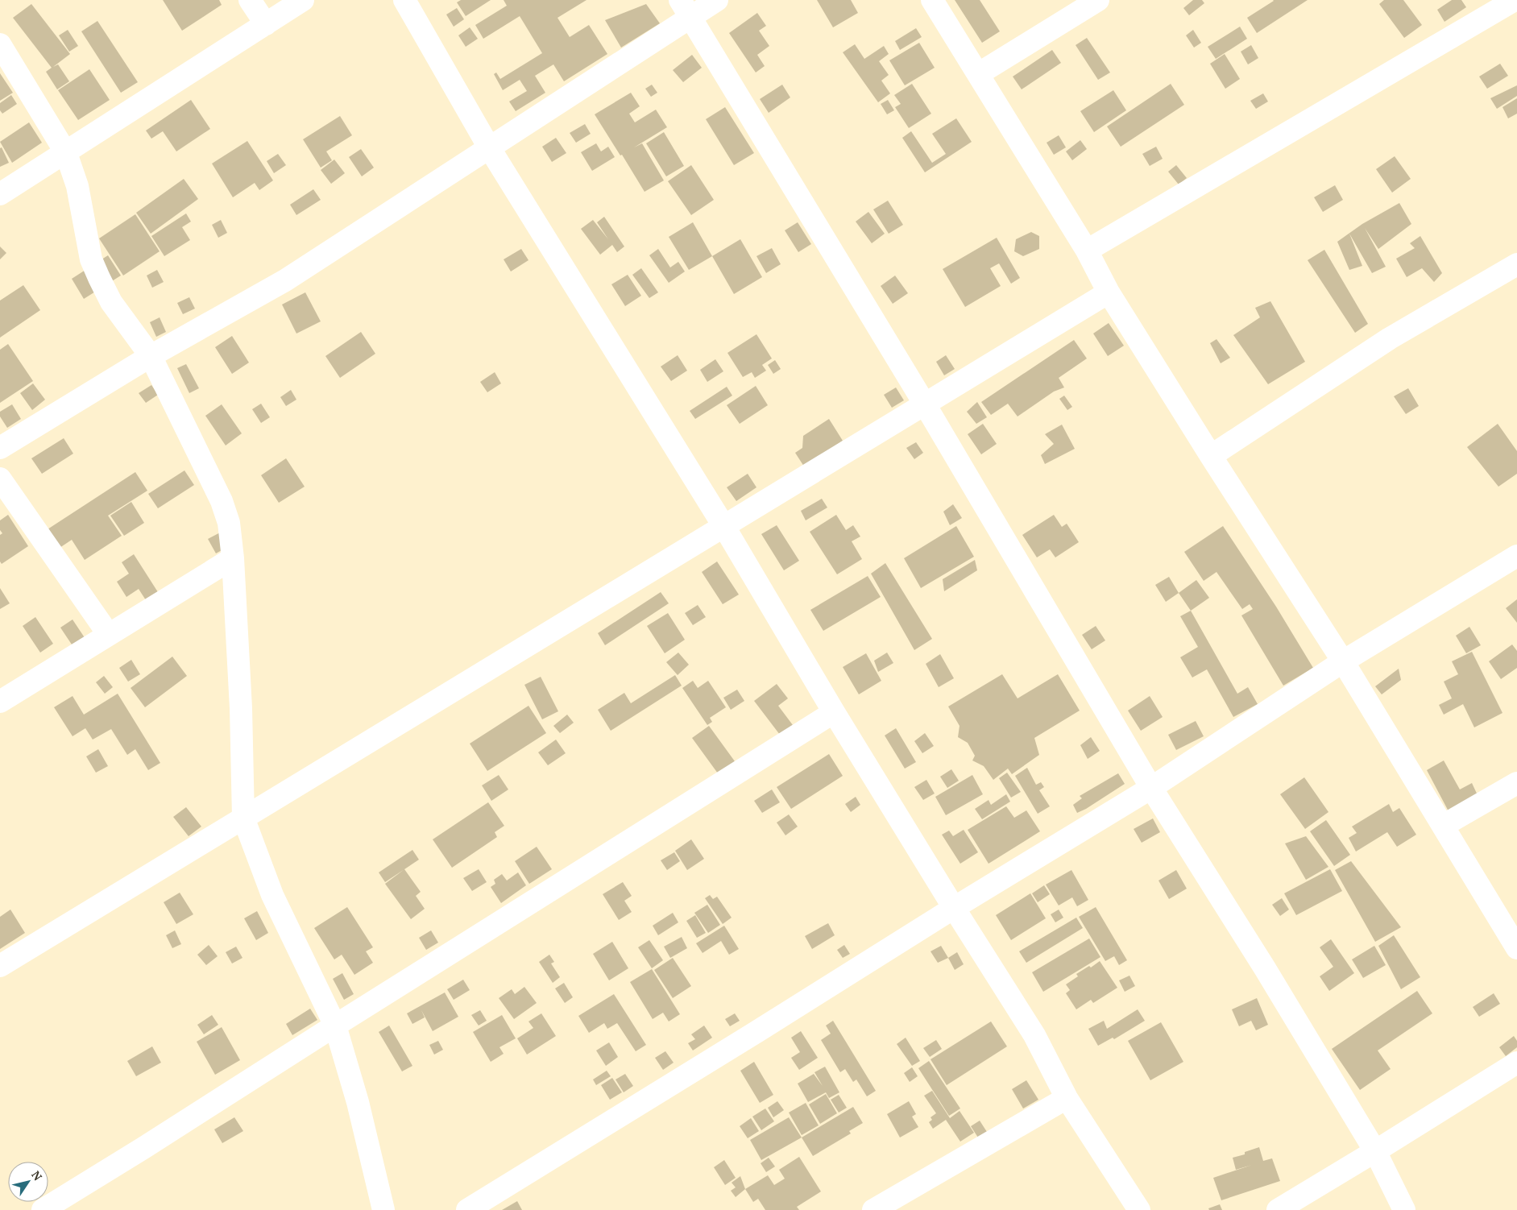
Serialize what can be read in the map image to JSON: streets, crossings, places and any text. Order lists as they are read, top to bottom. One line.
{"north":"top right"}
